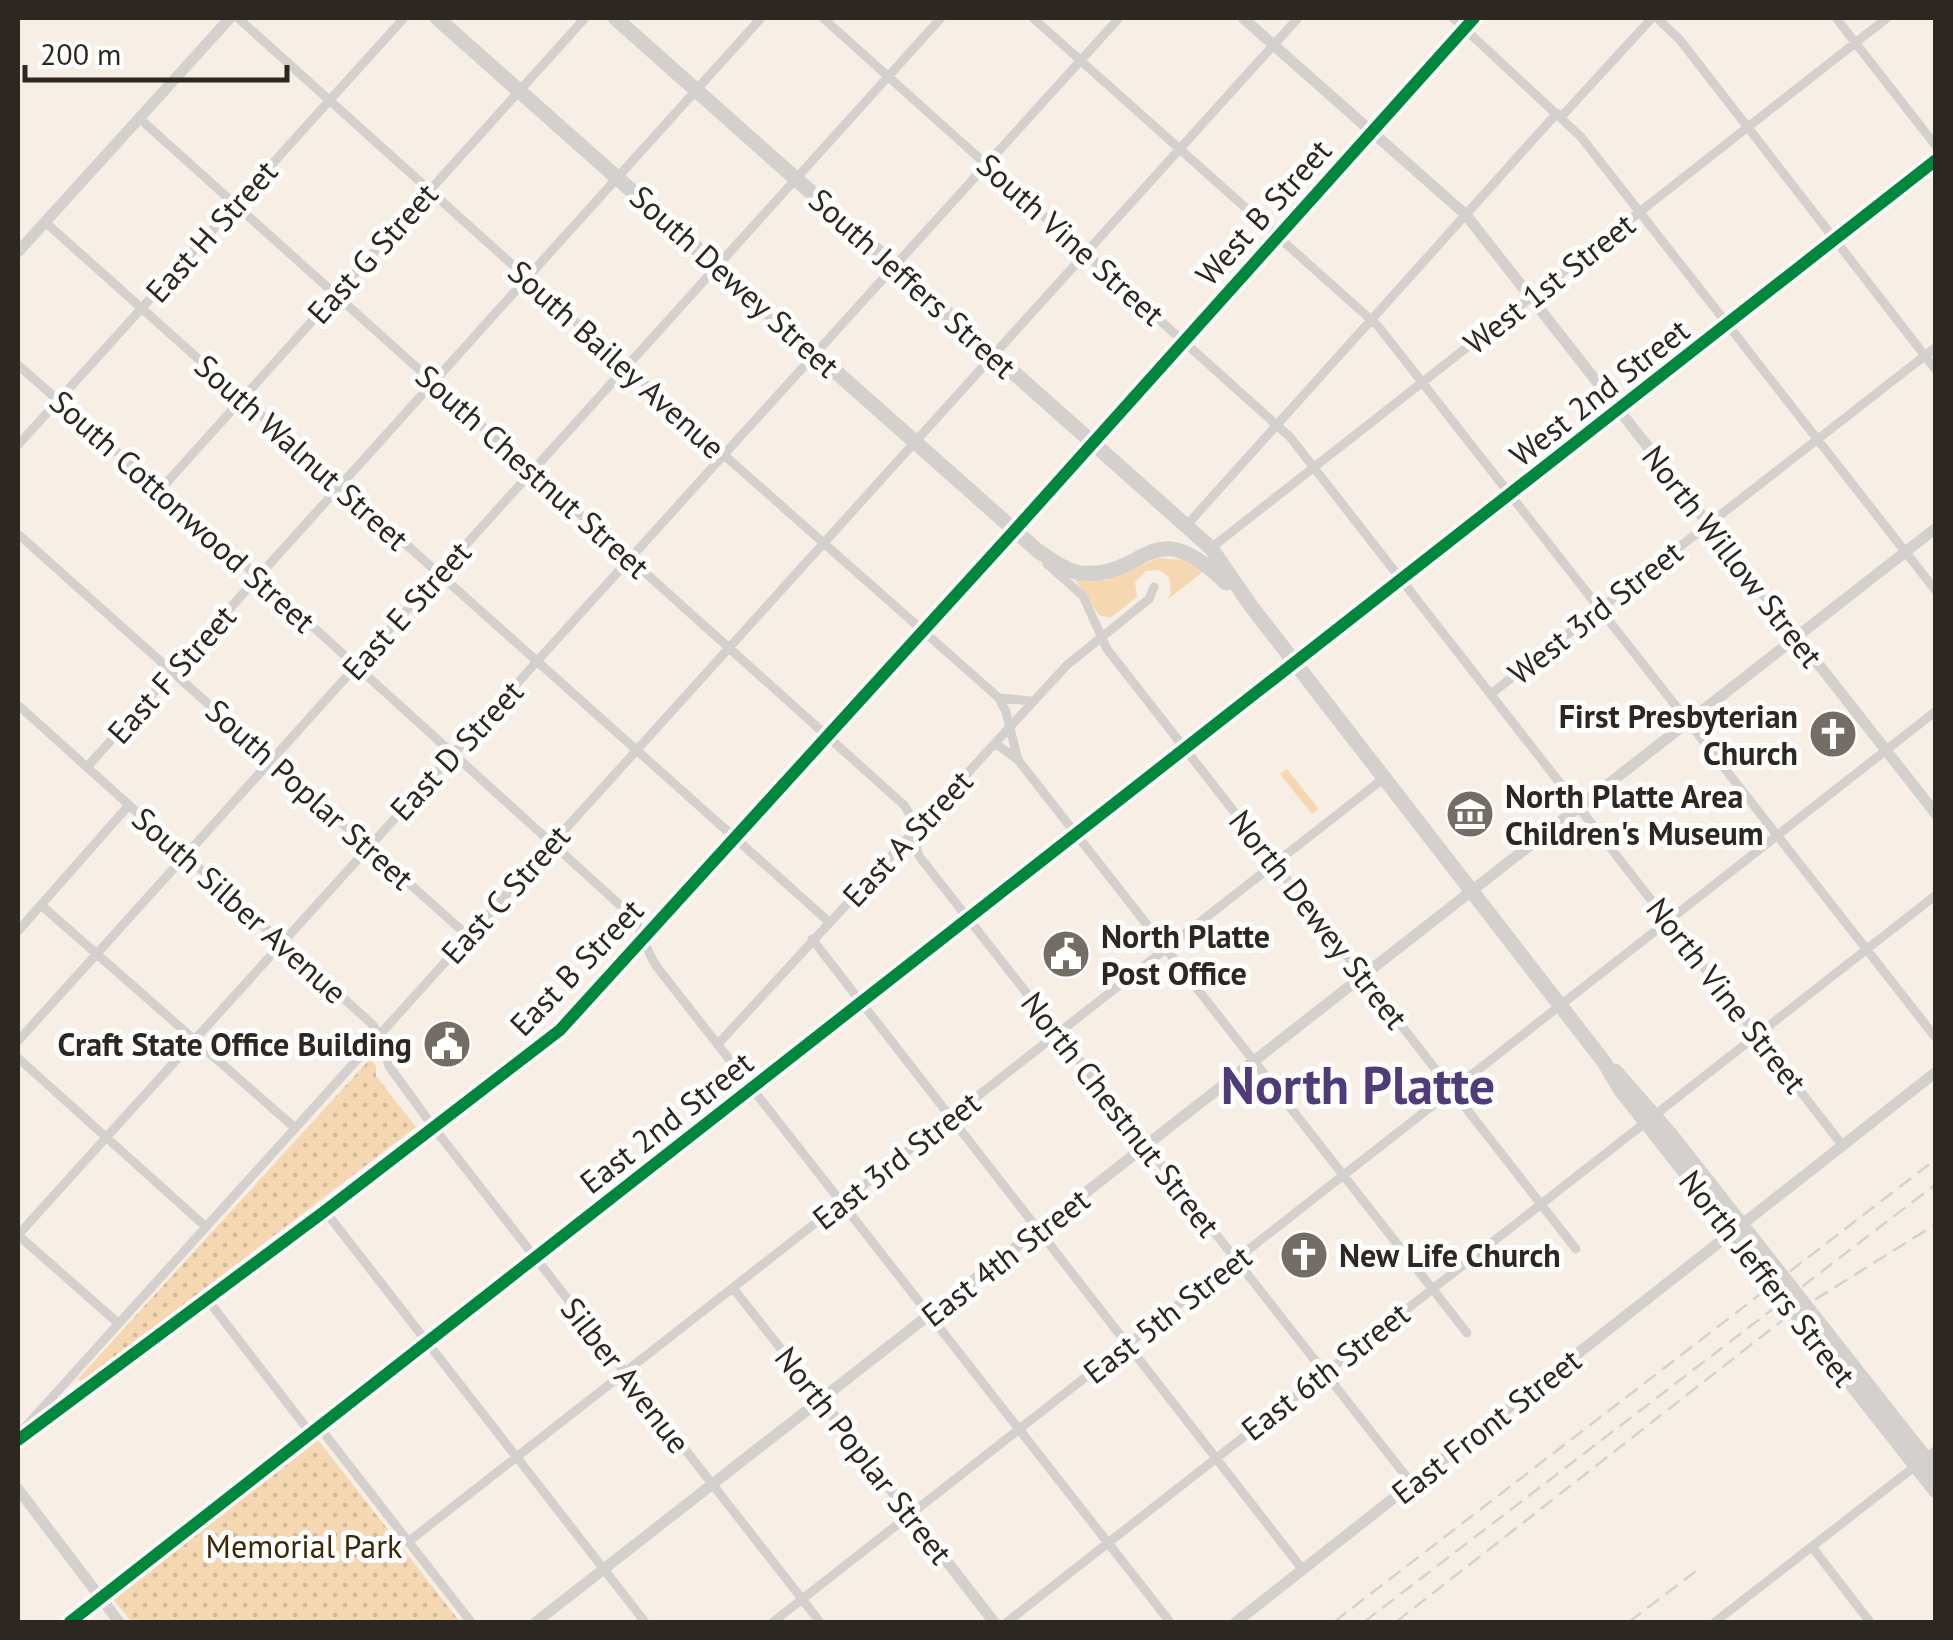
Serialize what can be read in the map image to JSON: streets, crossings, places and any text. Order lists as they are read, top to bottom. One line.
{"streets":{"highway":["South Dewey Street","South Jeffers Street","North Jeffers Street"],"main road":["West B Street","North Willow Street","East B Street","East 4th Street","East Front Street","North Poplar Street"],"street":["East H Street","South Vine Street","East G Street","West 1st Street","South Bailey Avenue","West 2nd Street","South Walnut Street","South Chestnut Street","South Cottonwood Street","East E Street","West 3rd Street","East F Street","East D Street","South Poplar Street","East A Street","East C Street","South Silber Avenue","North Dewey Street","North Vine Street","North Chestnut Street","East 2nd Street","East 3rd Street","East 5th Street","East 6th Street","Silber Avenue"]},"crossings":[["West B Street","South Vine Street"],["West B Street","South Jeffers Street"],["West B Street","North Willow Street"],["West B Street","East B Street"],["East H Street","South Bailey Avenue"],["East H Street","South Walnut Street"],["East H Street","South Chestnut Street"],["East H Street","South Cottonwood Street"],["South Vine Street","West 1st Street"],["South Vine Street","East E Street"],["South Vine Street","East D Street"],["South Vine Street","East C Street"],["South Vine Street","North Vine Street"],["East G Street","South Dewey Street"],["East G Street","South Bailey Avenue"],["East G Street","South Walnut Street"],["East G Street","South Chestnut Street"],["East G Street","South Cottonwood Street"],["South Dewey Street","East E Street"],["South Dewey Street","East F Street"],["South Dewey Street","East D Street"],["South Dewey Street","East A Street"],["South Dewey Street","East C Street"],["South Dewey Street","North Dewey Street"],["South Dewey Street","East B Street"],["South Dewey Street","North Jeffers Street"],["South Jeffers Street","West 1st Street"],["South Jeffers Street","East E Street"],["South Jeffers Street","East F Street"],["South Jeffers Street","East D Street"],["South Jeffers Street","East C Street"],["South Jeffers Street","East B Street"],["South Jeffers Street","North Jeffers Street"],["West 1st Street","North Willow Street"],["West 1st Street","North Vine Street"],["West 1st Street","North Jeffers Street"],["South Bailey Avenue","East E Street"],["South Bailey Avenue","East F Street"],["South Bailey Avenue","East D Street"],["South Bailey Avenue","East A Street"],["South Bailey Avenue","East C Street"],["South Bailey Avenue","East B Street"],["West 2nd Street","North Willow Street"],["West 2nd Street","North Vine Street"],["West 2nd Street","East 2nd Street"],["West 2nd Street","North Jeffers Street"],["South Walnut Street","East E Street"],["South Walnut Street","East F Street"],["South Walnut Street","East D Street"],["South Walnut Street","East A Street"],["South Walnut Street","East C Street"],["South Walnut Street","East B Street"],["South Chestnut Street","East E Street"],["South Chestnut Street","East F Street"],["South Chestnut Street","East D Street"],["South Chestnut Street","East A Street"],["South Chestnut Street","East C Street"],["South Chestnut Street","East B Street"],["South Chestnut Street","North Chestnut Street"],["South Cottonwood Street","East E Street"],["South Cottonwood Street","East F Street"],["South Cottonwood Street","East D Street"],["South Cottonwood Street","East A Street"],["South Cottonwood Street","East C Street"],["South Cottonwood Street","East B Street"],["South Cottonwood Street","East 2nd Street"],["South Cottonwood Street","East 3rd Street"],["South Cottonwood Street","East 4th Street"],["South Cottonwood Street","East 5th Street"],["South Cottonwood Street","East 6th Street"],["North Willow Street","West 3rd Street"],["North Willow Street","East C Street"],["North Willow Street","East 4th Street"],["North Willow Street","East 5th Street"],["East E Street","South Poplar Street"],["East E Street","South Silber Avenue"],["West 3rd Street","North Vine Street"],["East F Street","South Poplar Street"],["East F Street","South Silber Avenue"],["East D Street","South Poplar Street"],["East D Street","South Silber Avenue"],["South Poplar Street","East C Street"],["East A Street","North Dewey Street"],["East A Street","North Chestnut Street"],["East C Street","South Silber Avenue"],["East C Street","East B Street"],["South Silber Avenue","East B Street"],["South Silber Avenue","Silber Avenue"],["North Dewey Street","East 2nd Street"],["North Dewey Street","East 3rd Street"],["North Dewey Street","East 4th Street"],["North Dewey Street","East 5th Street"],["North Dewey Street","East 6th Street"],["East B Street","Silber Avenue"],["North Vine Street","East 4th Street"],["North Vine Street","East 5th Street"],["North Vine Street","East 6th Street"],["North Vine Street","East Front Street"],["North Chestnut Street","East 2nd Street"],["North Chestnut Street","East 3rd Street"],["North Chestnut Street","East 4th Street"],["North Chestnut Street","East 5th Street"],["North Chestnut Street","East 6th Street"],["North Chestnut Street","East Front Street"],["East 2nd Street","North Jeffers Street"],["East 2nd Street","Silber Avenue"],["East 3rd Street","North Jeffers Street"],["East 3rd Street","Silber Avenue"],["East 3rd Street","North Poplar Street"],["East 4th Street","North Jeffers Street"],["East 4th Street","Silber Avenue"],["East 4th Street","North Poplar Street"],["North Jeffers Street","East 5th Street"],["North Jeffers Street","East 6th Street"],["East 5th Street","Silber Avenue"],["East 5th Street","North Poplar Street"]],"districts":["North Platte"],"parks":["Memorial Park"],"places":{"church":["First Presbyterian Church","New Life Church"],"museum":["North Platte Area Children's Museum"],"public building":["North Platte Post Office","Craft State Office Building"]},"scale_bar":"200 m"}
